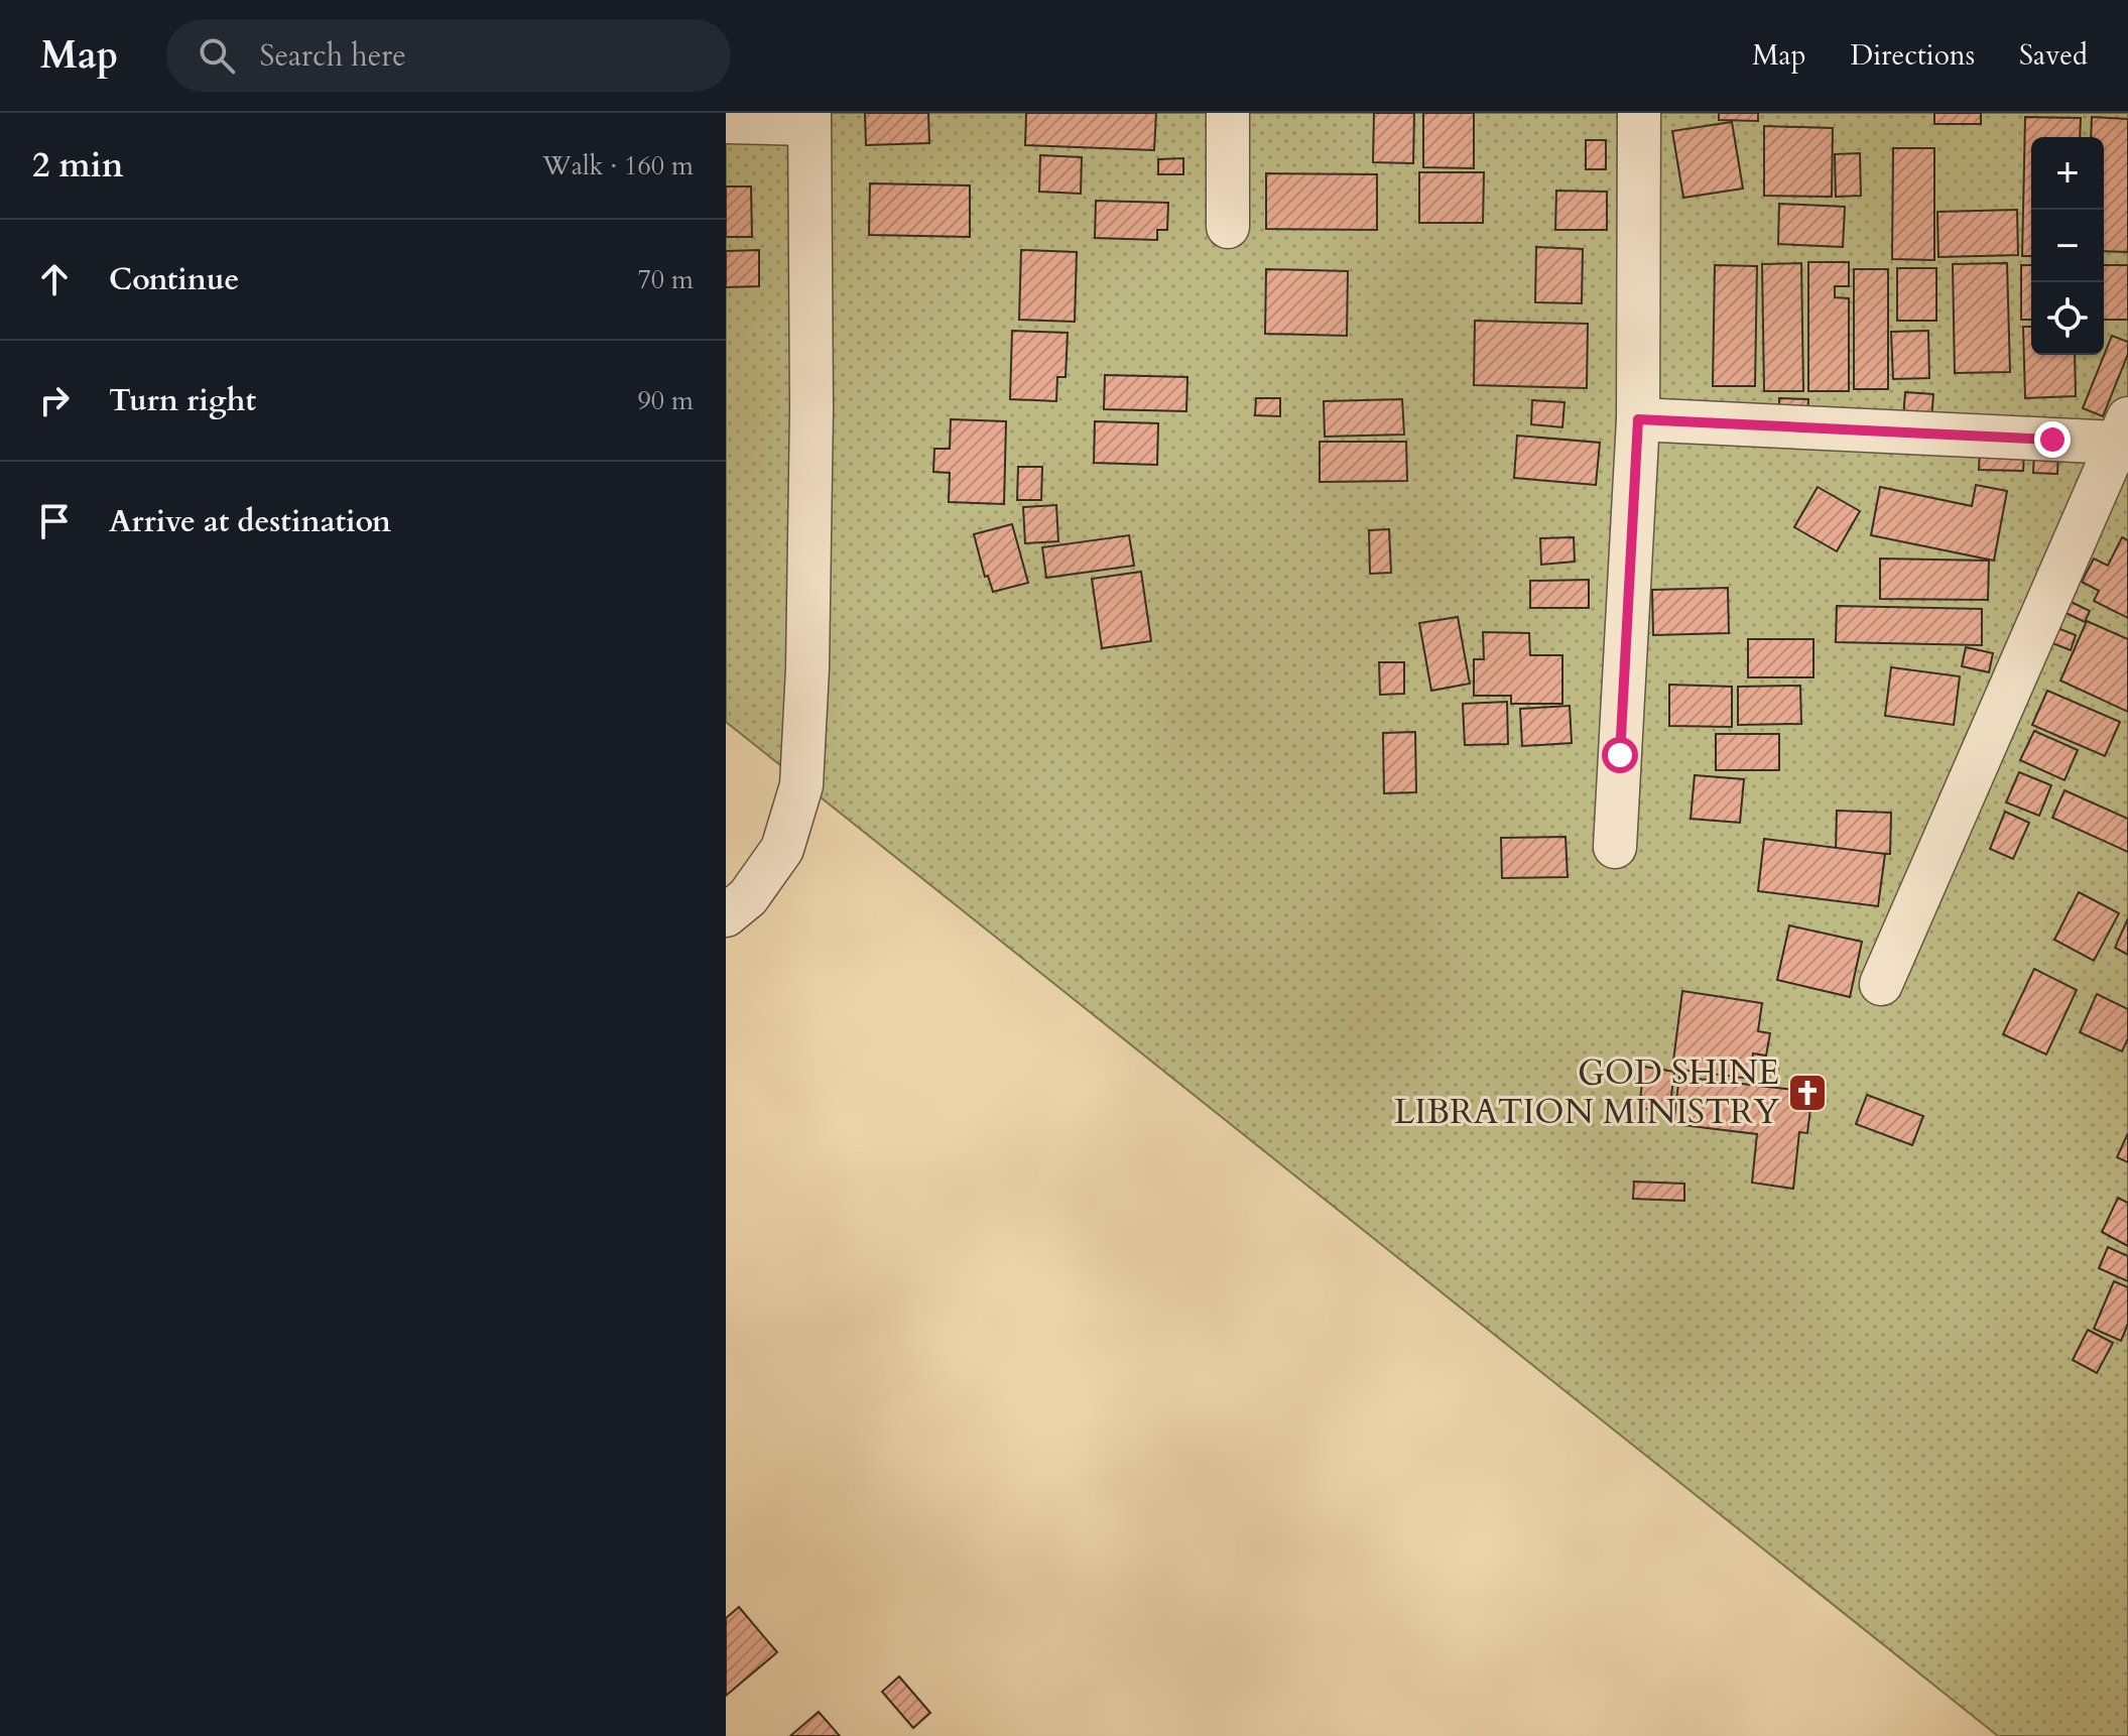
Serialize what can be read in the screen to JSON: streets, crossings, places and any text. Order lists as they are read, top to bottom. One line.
{"places":{"church":["GOD SHINE LIBRATION MINISTRY"]},"page":{"header":"Map","search":"Search here","nav":["Map","Directions","Saved"],"heading":["2 min","Walk · 160 m"],"map_buttons":["+","−"],"list":[["Continue","70 m"],["Turn right","90 m"],"Arrive at destination"]}}
